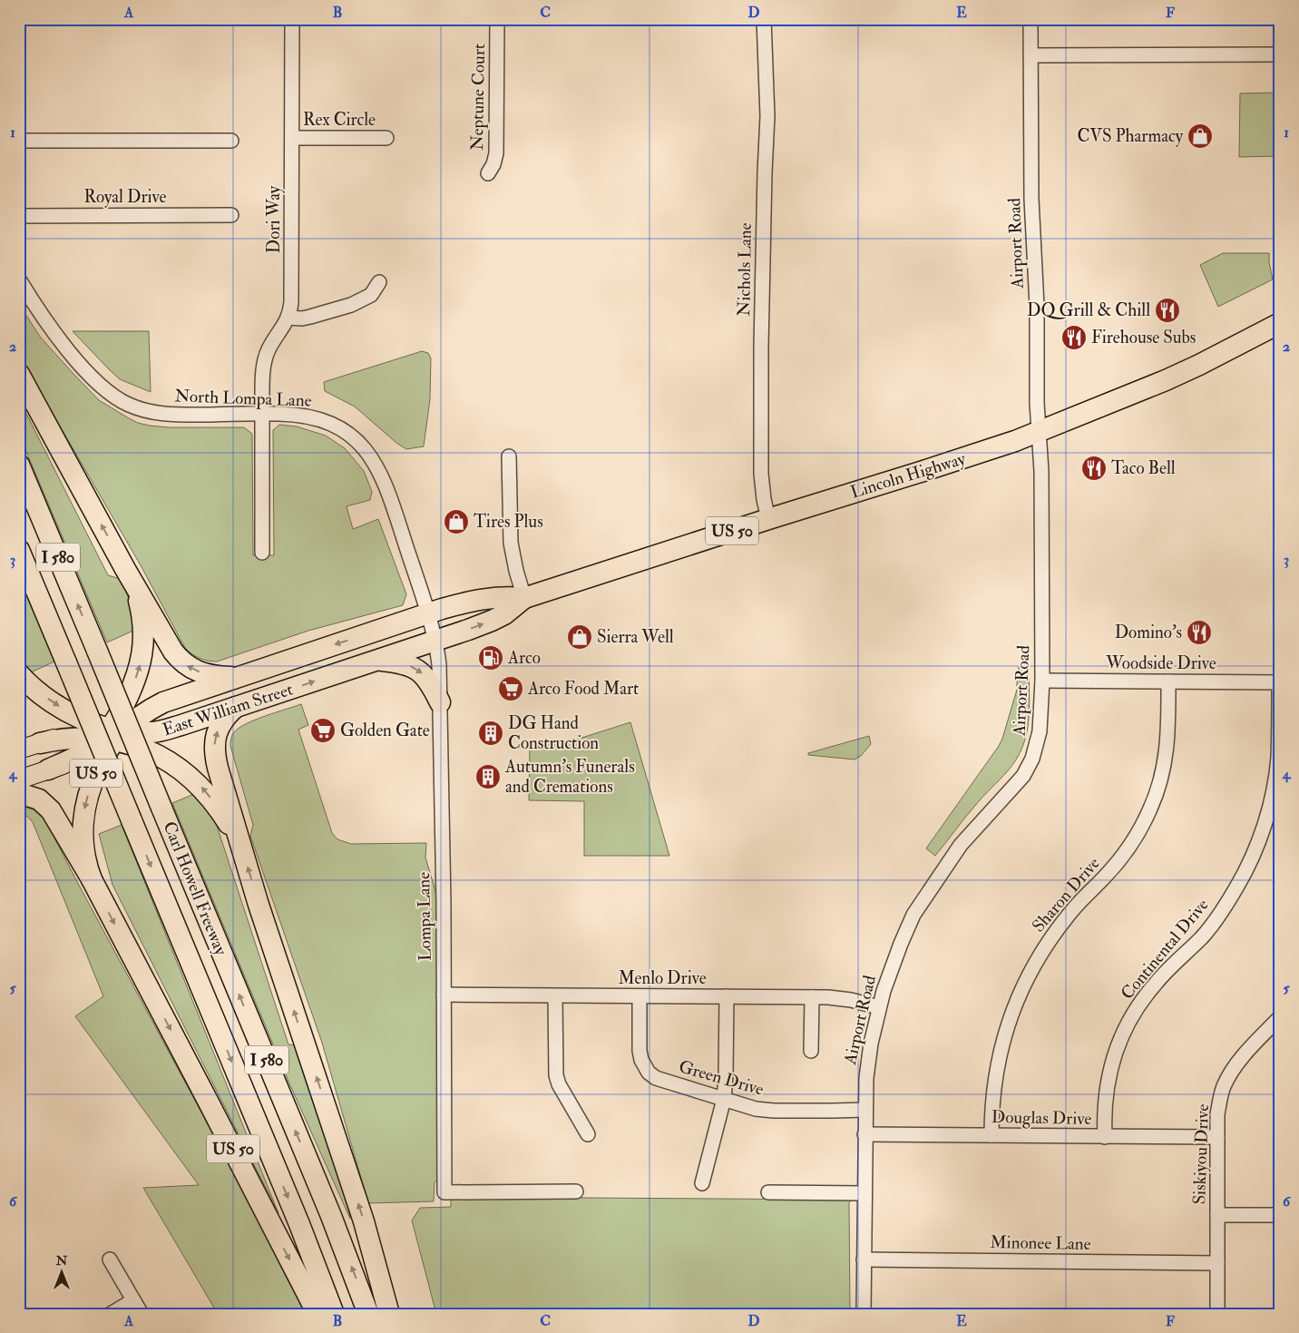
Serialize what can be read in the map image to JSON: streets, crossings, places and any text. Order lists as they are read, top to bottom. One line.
{"streets":{"highway":["Lincoln Highway","US 50","I 580","East William Street","Carl Howell Freeway"],"street":["Neptune Court","Rex Circle","Royal Drive","Dori Way","Airport Road","Nichols Lane","North Lompa Lane","Woodside Drive","Sharon Drive","Lompa Lane","Continental Drive","Menlo Drive","Green Drive","Douglas Drive","Siskiyou Drive","Minonee Lane"]},"crossings":[["Rex Circle","Dori Way"],["Dori Way","North Lompa Lane"],["Airport Road","Lincoln Highway"],["Airport Road","Woodside Drive"],["Airport Road","Menlo Drive"],["Airport Road","Green Drive"],["Airport Road","Douglas Drive"],["Airport Road","Minonee Lane"],["Nichols Lane","Lincoln Highway"],["North Lompa Lane","Lincoln Highway"],["North Lompa Lane","East William Street"],["North Lompa Lane","Lompa Lane"],["Lincoln Highway","East William Street"],["Lincoln Highway","Lompa Lane"],["US 50","East William Street"],["Woodside Drive","Sharon Drive"],["Woodside Drive","Continental Drive"],["East William Street","Lompa Lane"],["Sharon Drive","Douglas Drive"],["Lompa Lane","Menlo Drive"],["Continental Drive","Douglas Drive"],["Menlo Drive","Green Drive"],["Douglas Drive","Siskiyou Drive"],["Siskiyou Drive","Minonee Lane"]],"places":{"shop":["CVS Pharmacy","Tires Plus","Sierra Well"],"restaurant":["DQ Grill & Chill","Firehouse Subs","Taco Bell","Domino's"],"fuel station":["Arco"],"supermarket":["Arco Food Mart","Golden Gate"],"building":["DG Hand Construction","Autumn's Funerals and Cremations"]},"north":"top","grid":{"columns":["A","B","C","D","E","F"],"rows":["1","2","3","4","5","6"]}}
